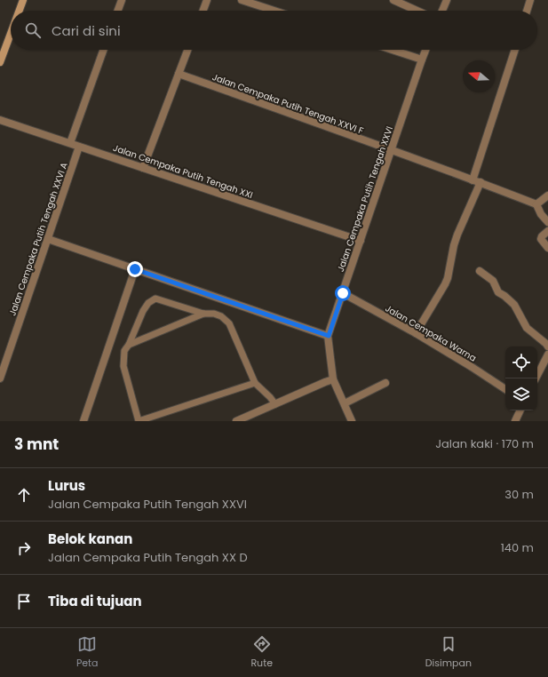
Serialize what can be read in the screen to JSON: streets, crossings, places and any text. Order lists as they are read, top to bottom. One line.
{"streets":{"street":["Jalan Cempaka Putih Tengah XXVI F","Jalan Cempaka Putih Tengah XXI","Jalan Cempaka Putih Tengah XXVI","Jalan Cempaka Putih Tengah XXVI A","Jalan Cempaka Warna"]},"crossings":[["Jalan Cempaka Putih Tengah XXVI F","Jalan Cempaka Putih Tengah XXVI"],["Jalan Cempaka Putih Tengah XXI","Jalan Cempaka Putih Tengah XXVI"],["Jalan Cempaka Putih Tengah XXI","Jalan Cempaka Putih Tengah XXVI A"],["Jalan Cempaka Putih Tengah XXVI","Jalan Cempaka Warna"]],"north":"left","page":{"search":"Cari di sini","heading":["3 mnt","Jalan kaki · 170 m"],"list":[["Lurus","Jalan Cempaka Putih Tengah XXVI","30 m"],["Belok kanan","Jalan Cempaka Putih Tengah XX D","140 m"],"Tiba di tujuan"],"nav":["Peta","Rute","Disimpan"]}}
